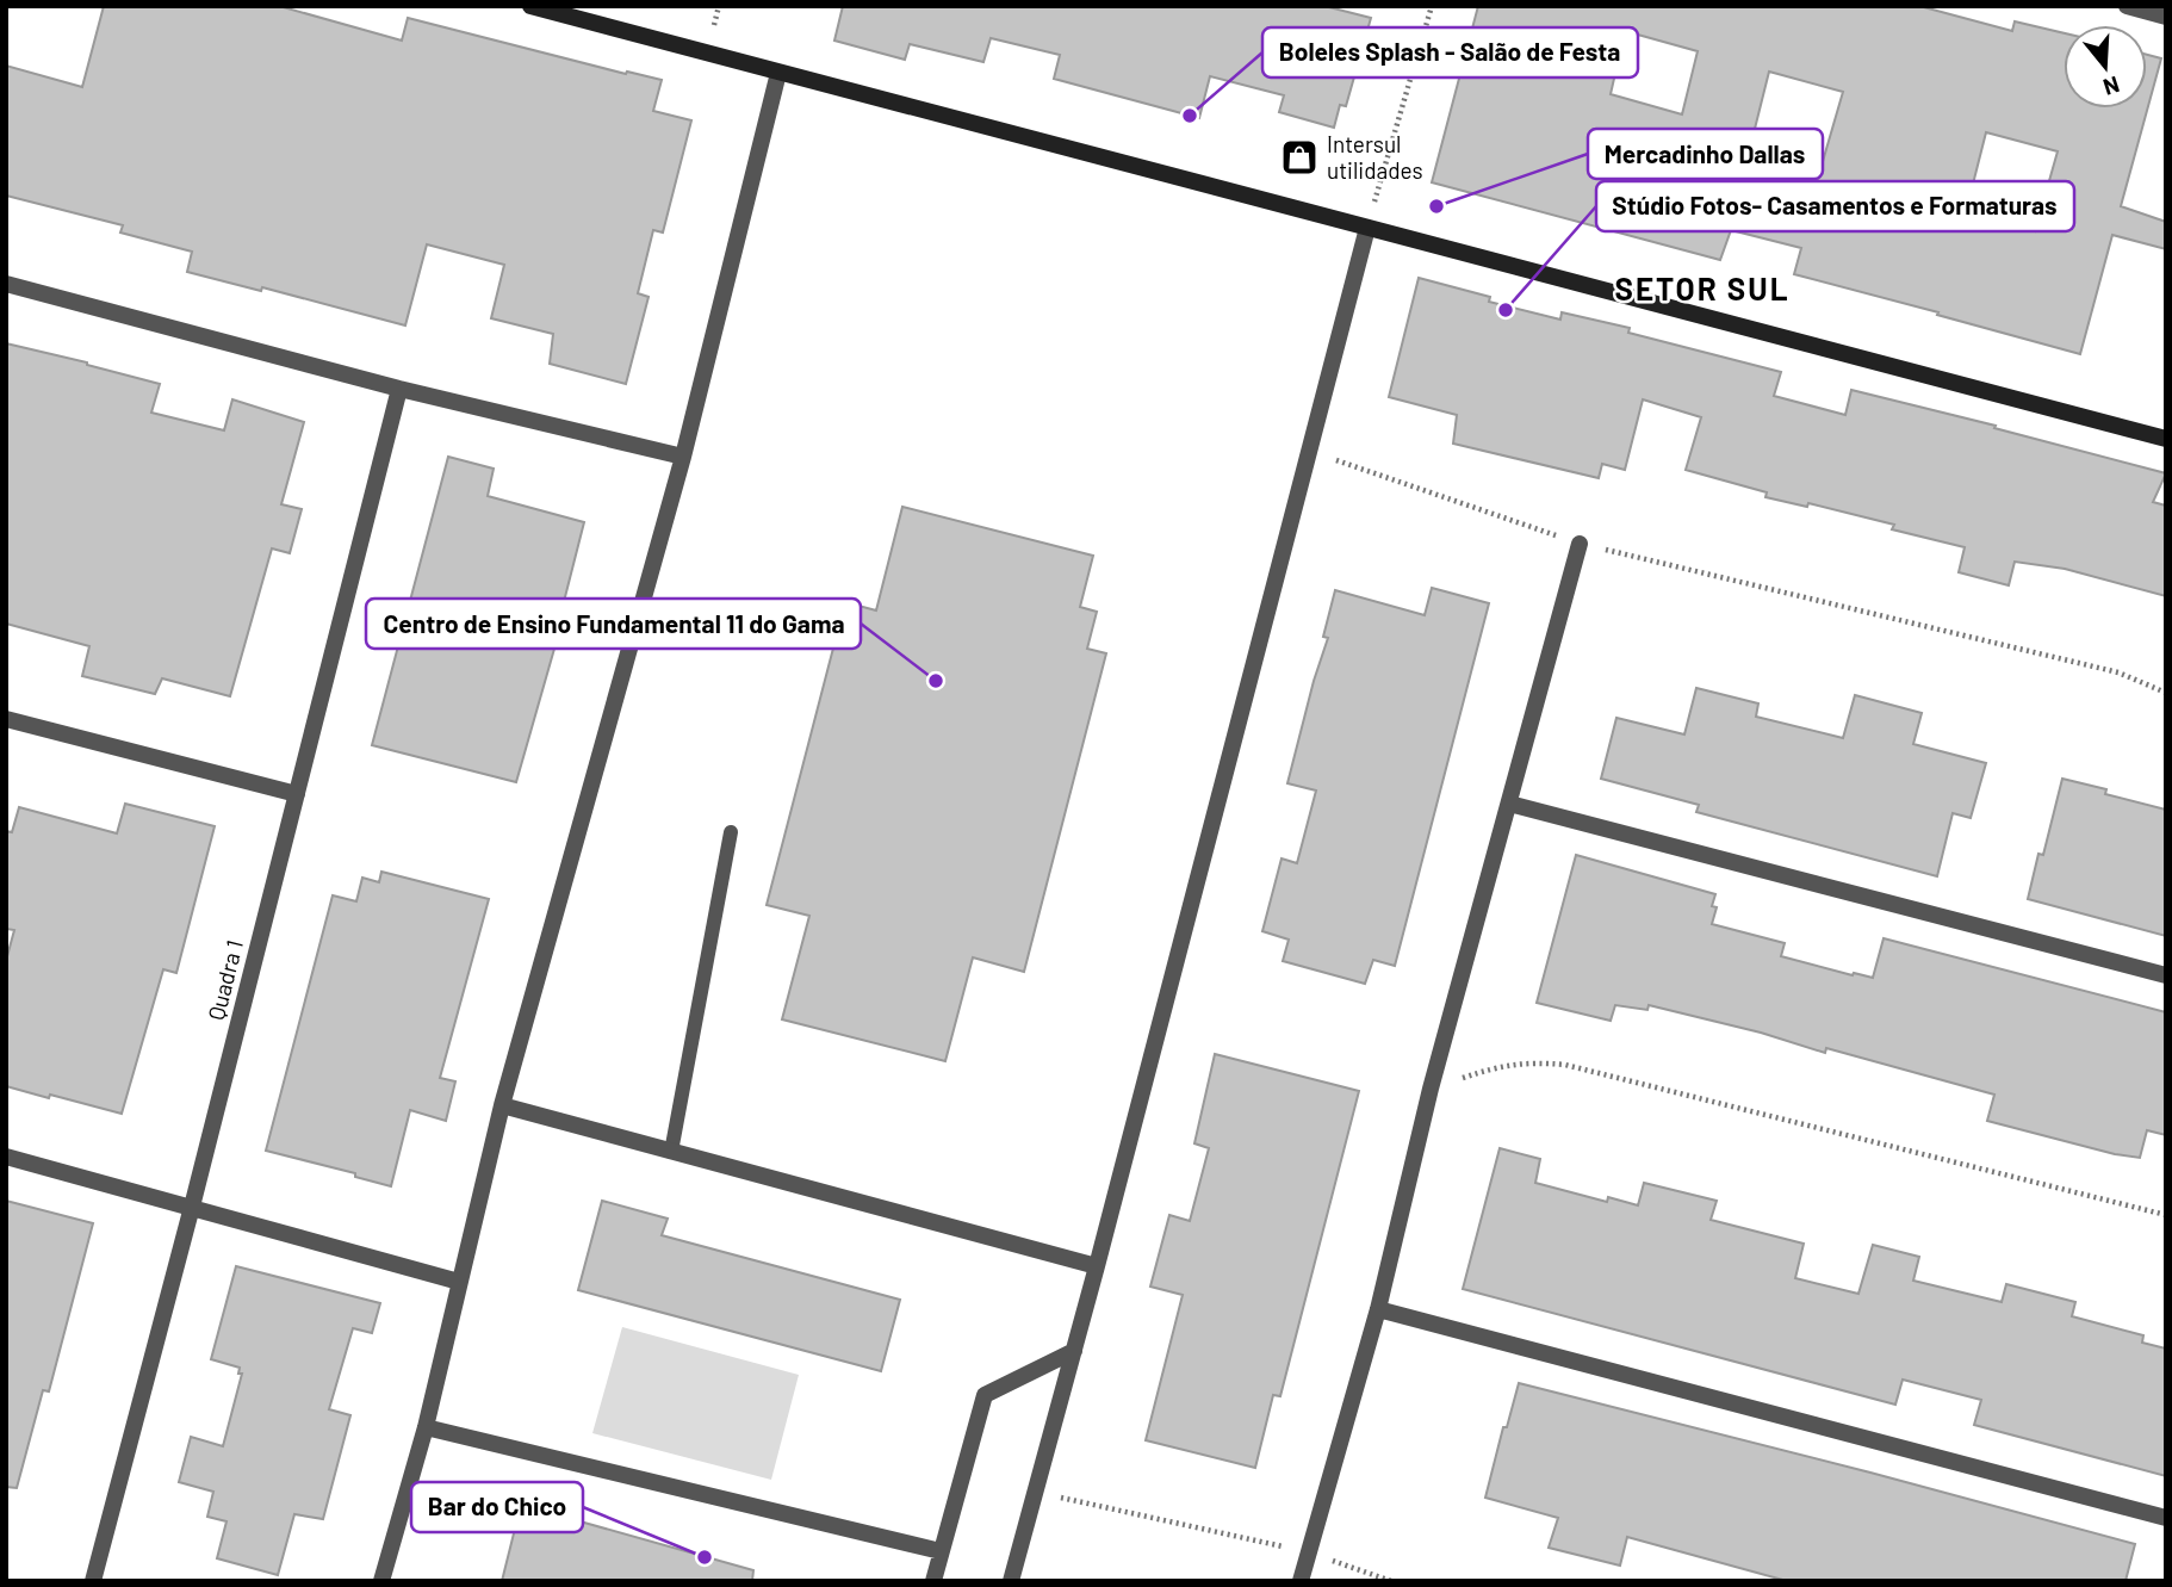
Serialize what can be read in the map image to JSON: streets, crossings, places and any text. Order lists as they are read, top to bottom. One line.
{"streets":{"street":["Quadra 1"]},"districts":["SETOR SUL"],"places":{"other":["Boleles Splash - Salão de Festa","Mercadinho Dallas","Stúdio Fotos- Casamentos e Formaturas","Centro de Ensino Fundamental 11 do Gama","Bar do Chico"],"shop":["Intersul utilidades"]},"north":"bottom"}
